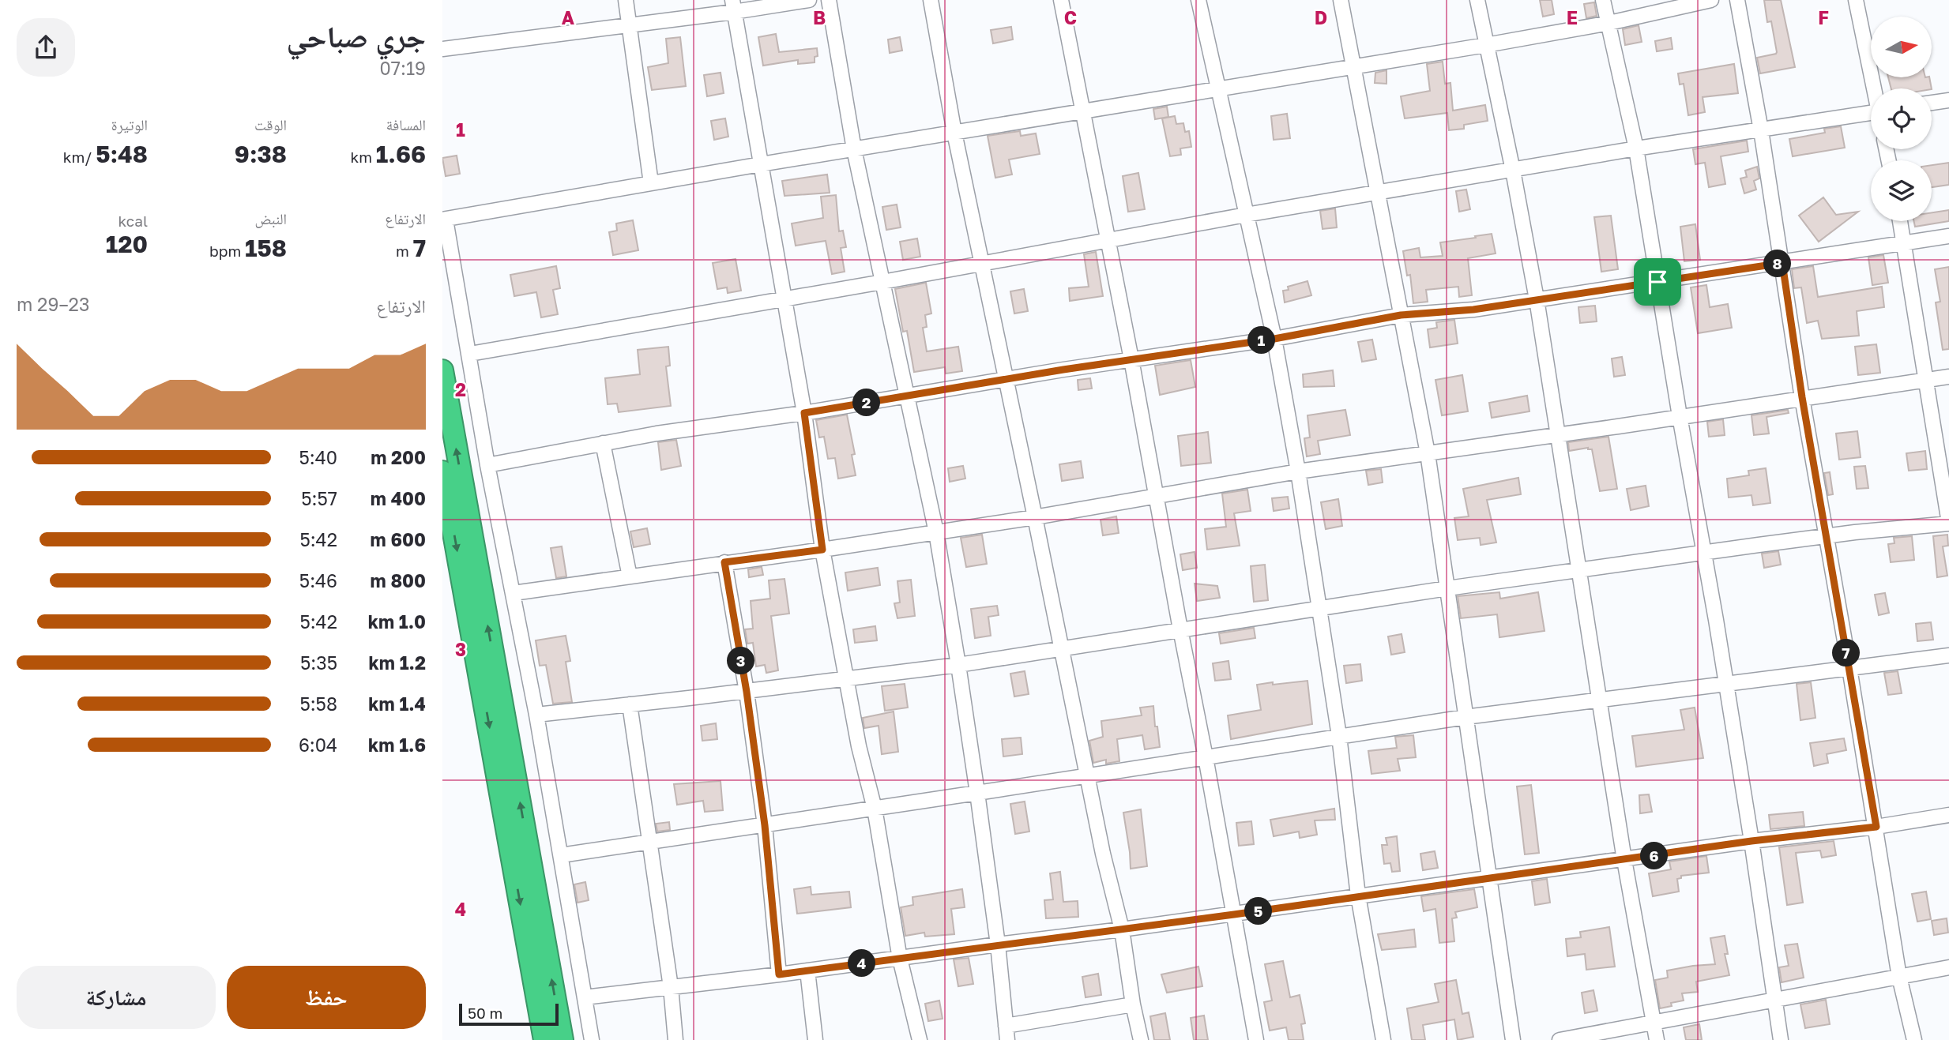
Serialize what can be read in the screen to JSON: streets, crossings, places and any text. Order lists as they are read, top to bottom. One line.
{"scale_bar":"50 m","north":"right","page":{"heading":["جري صباحي","07:19"],"stats":[["المسافة","1.66 km"],["الوقت","9:38"],["الوتيرة","5:48 /km"],["الارتفاع","7 m"],["النبض","158 bpm"],["kcal","120"]],"pins":["8","1","2","7","3","6","5","4"],"chart":["الارتفاع","23–29 m"],"list":[{"name":"200 m","note":"5:40"},{"name":"400 m","note":"5:57"},{"name":"600 m","note":"5:42"},{"name":"800 m","note":"5:46"},{"name":"1.0 km","note":"5:42"},{"name":"1.2 km","note":"5:35"},{"name":"1.4 km","note":"5:58"},{"name":"1.6 km","note":"6:04"}],"buttons":["حفظ","مشاركة"],"scale":"50 m"},"grid":{"columns":["A","B","C","D","E","F"],"rows":["1","2","3","4"]}}
